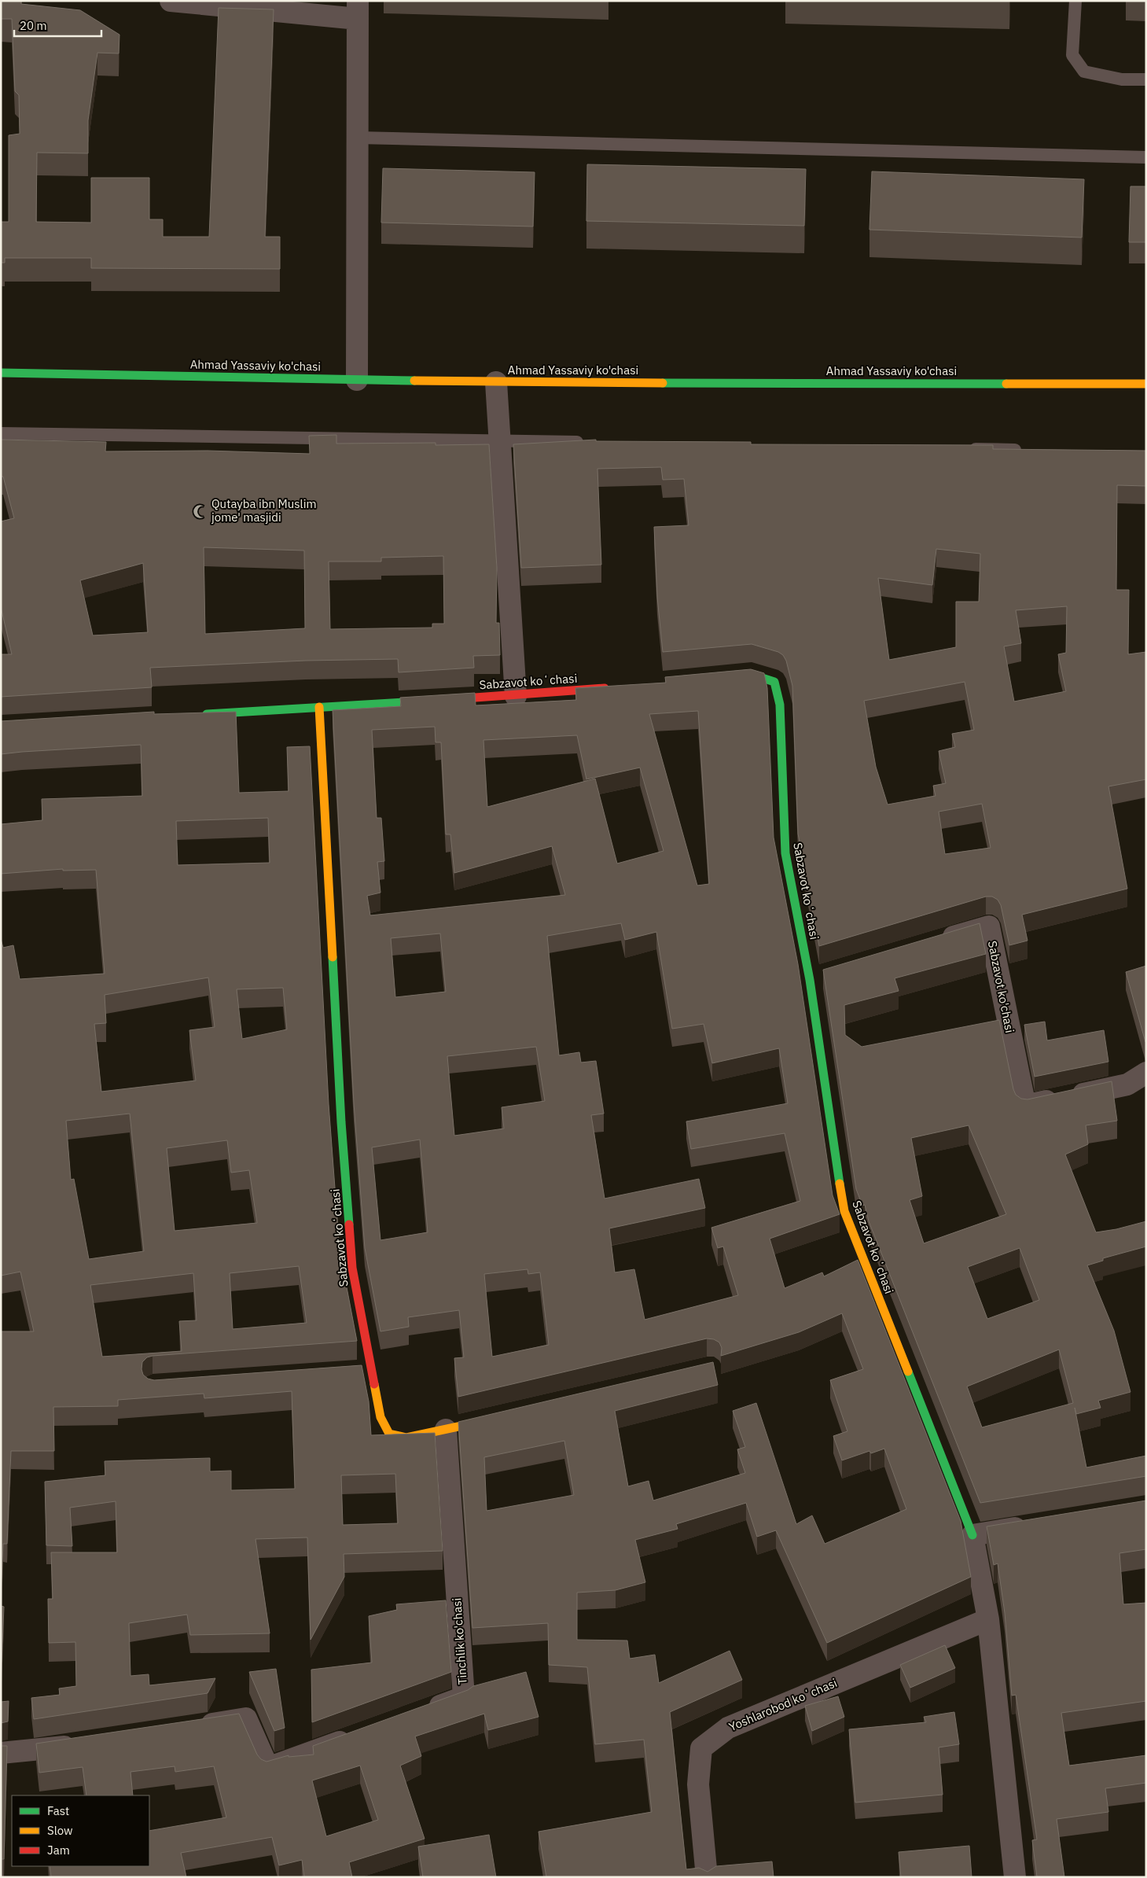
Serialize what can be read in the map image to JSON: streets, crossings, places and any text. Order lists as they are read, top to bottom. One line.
{"streets":{"street":["Ahmad Yassaviy ko'chasi","Sabzavot koʻchasi","Sabzavot ko'chasi","Tinchlik ko'chasi","Yoshlarobod koʻchasi"]},"crossings":[["Sabzavot koʻchasi","Tinchlik ko'chasi"]],"places":{"mosque":["Qutayba ibn Muslim jome' masjidi"]},"legend":["Fast","Slow","Jam"],"scale_bar":"20 m"}
